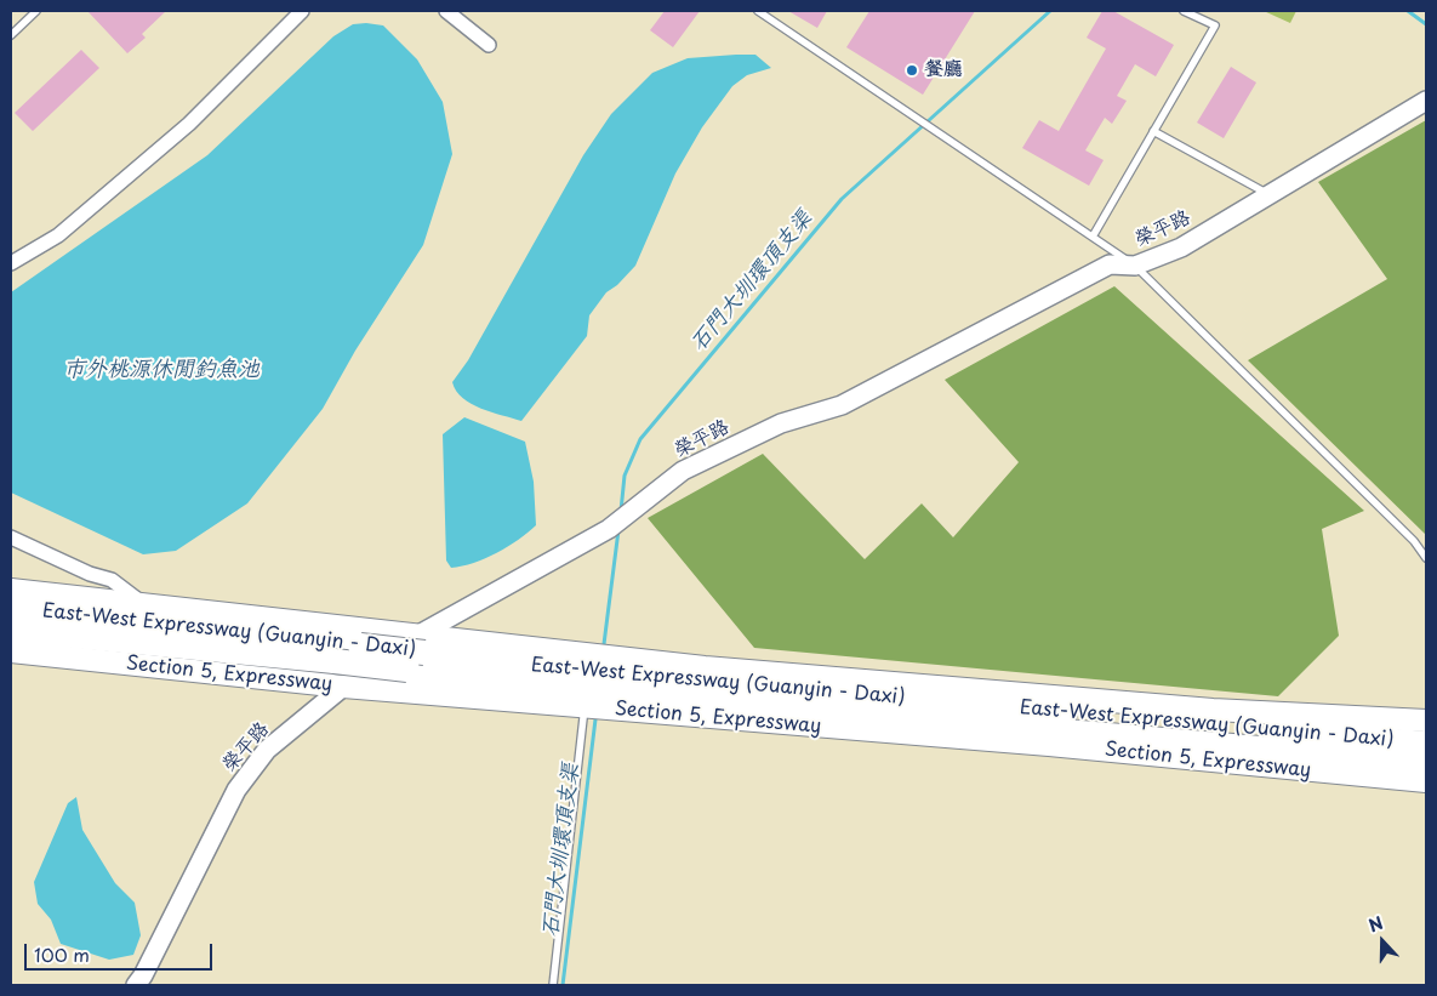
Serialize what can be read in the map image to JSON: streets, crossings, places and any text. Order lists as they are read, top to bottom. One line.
{"streets":{"highway":["East-West Expressway (Guanyin - Daxi)"],"main road":["Section 5, Expressway"],"street":["榮平路"]},"crossings":[["榮平路","East-West Expressway (Guanyin - Daxi)"],["榮平路","Section 5, Expressway"],["East-West Expressway (Guanyin - Daxi)","Section 5, Expressway"]],"water":["石門大圳環頂支渠","市外桃源休閒釣魚池"],"places":["餐廳"],"scale_bar":"100 m","north":"top"}
